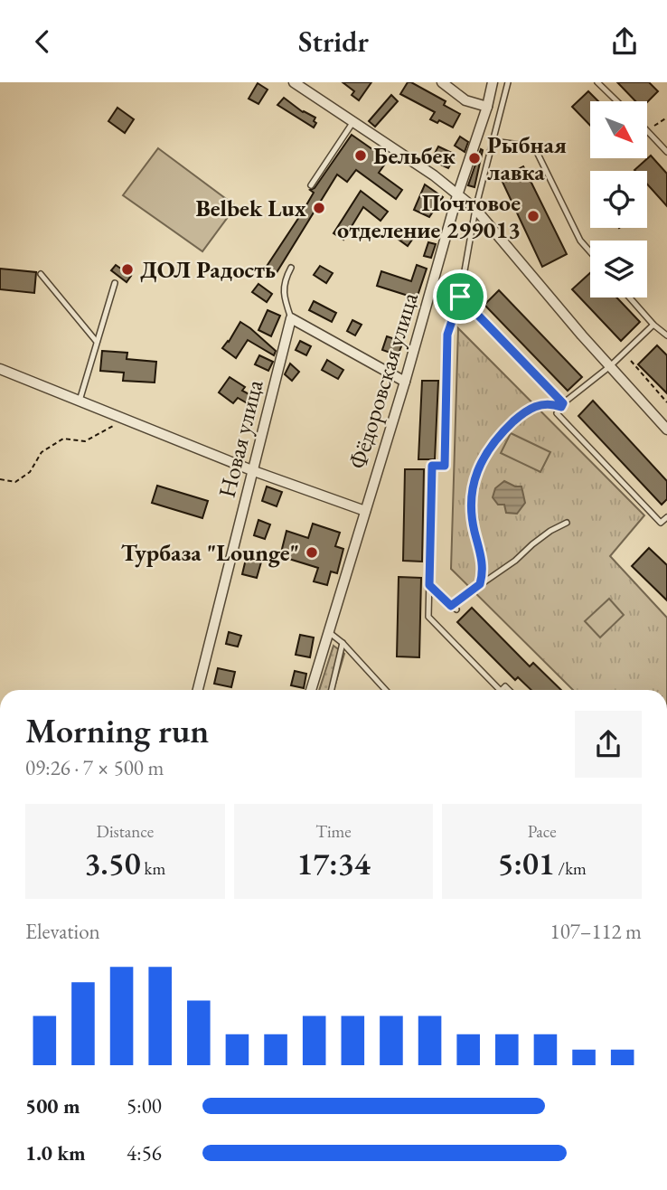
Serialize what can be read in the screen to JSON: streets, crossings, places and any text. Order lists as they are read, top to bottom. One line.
{"streets":{"street":["Фёдоровская улица","Новая улица"]},"places":["Бельбек","Рыбная лавка","Belbek Lux","Почтовое отделение 299013","ДОЛ Радость","Турбаза \"Lounge\""],"north":"bottom right","page":{"header":"Stridr","heading":["Morning run","09:26 · 7 × 500 m"],"stats":[["Distance","3.50 km"],["Time","17:34"],["Pace","5:01 /km"]],"chart":["Elevation","107–112 m"],"list":[{"name":"500 m","note":"5:00"},{"name":"1.0 km","note":"4:56"}]}}
